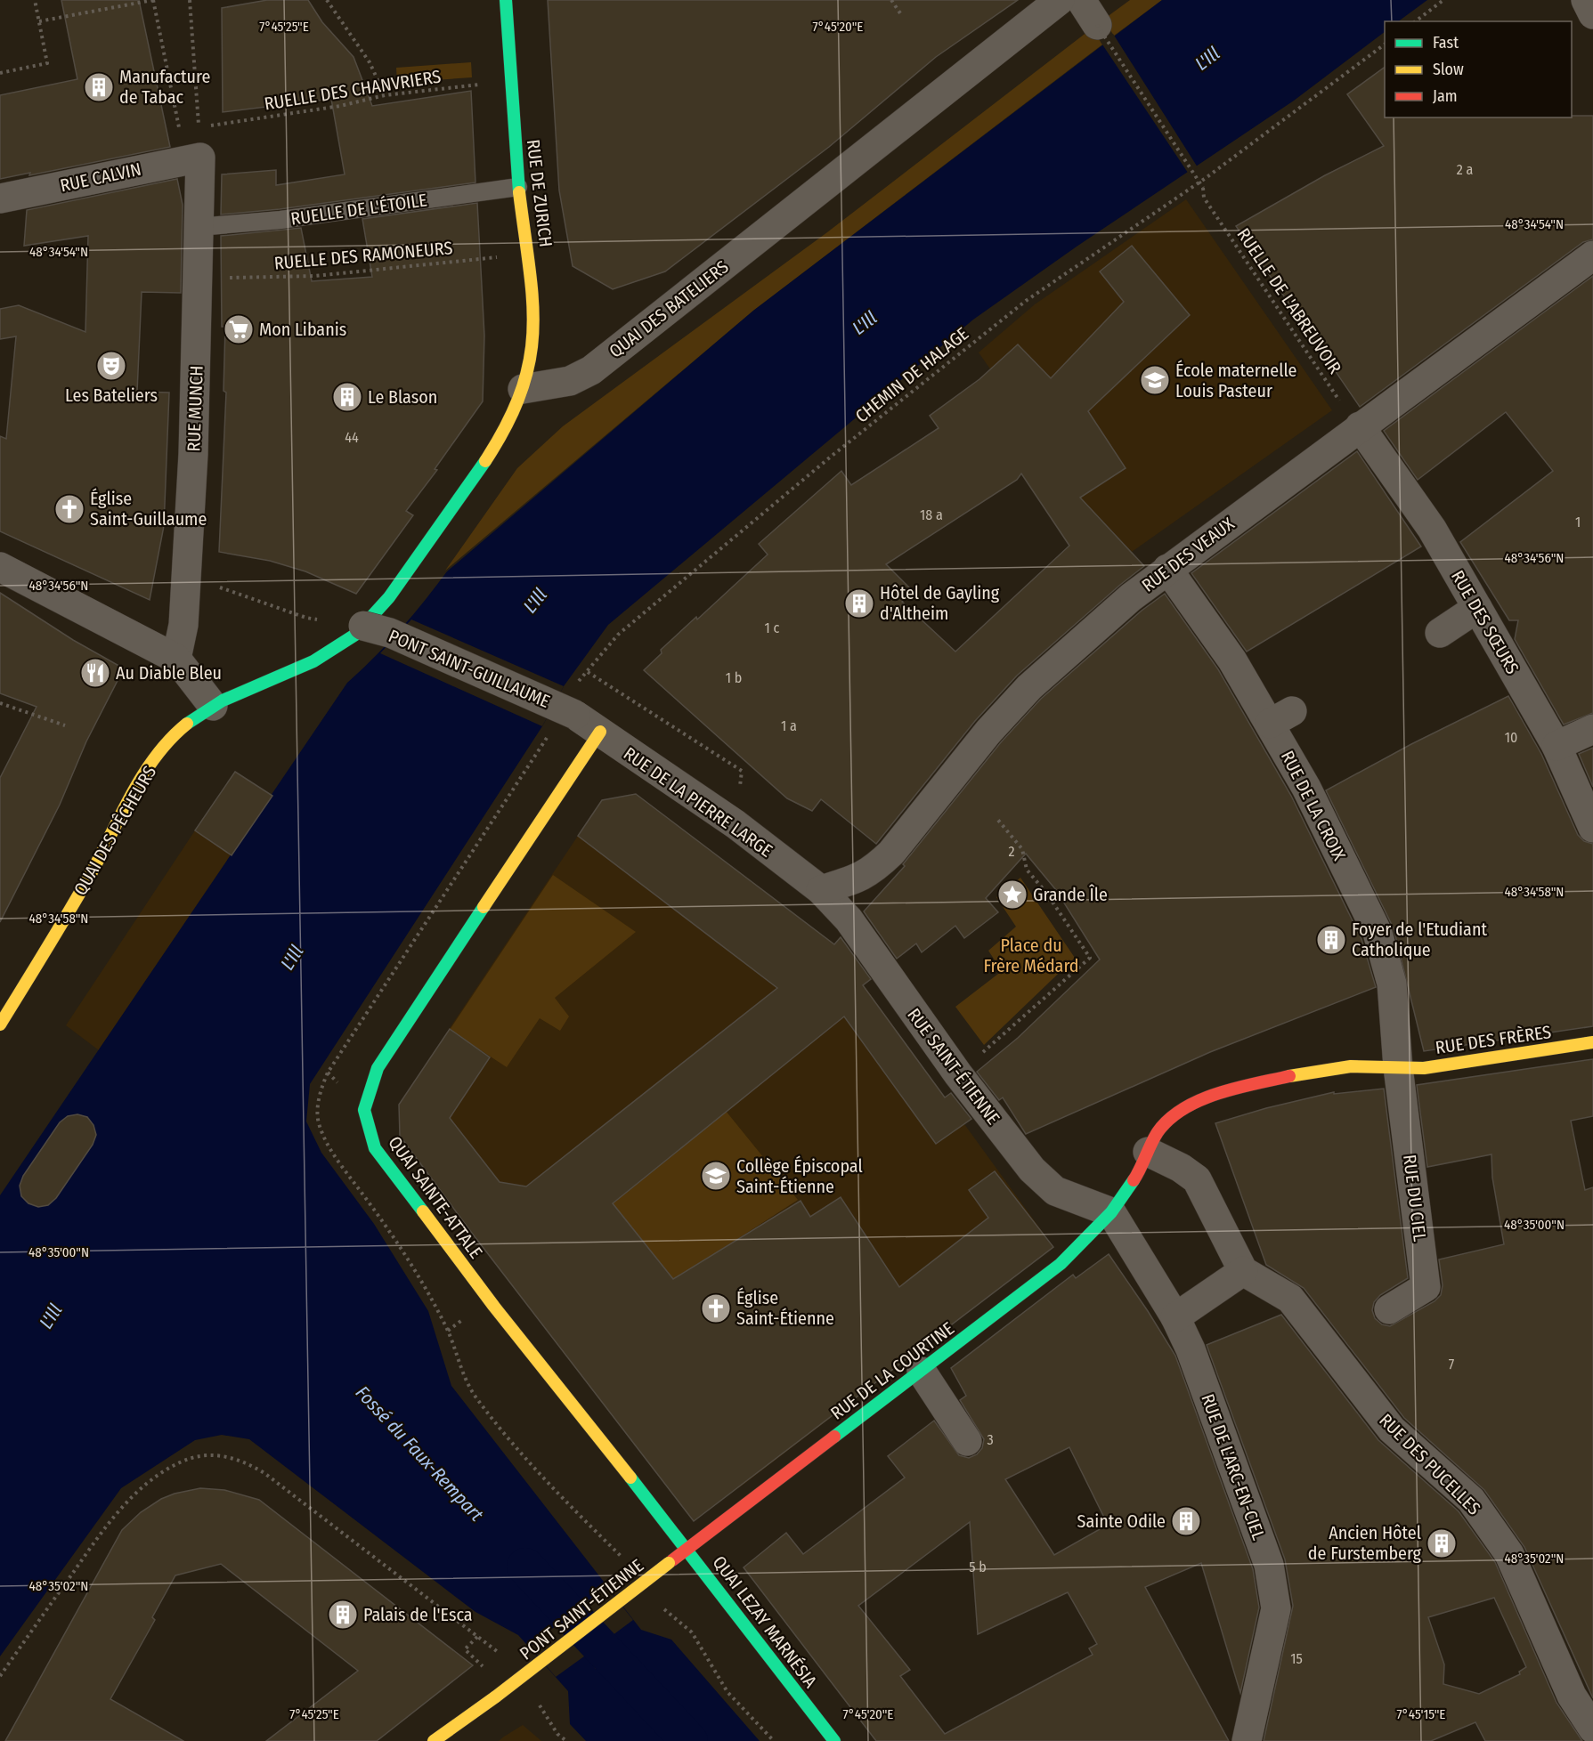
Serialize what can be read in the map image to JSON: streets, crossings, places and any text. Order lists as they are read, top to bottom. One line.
{"streets":{"street":["RUE CALVIN","RUE DE ZURICH","QUAI DES BATELIERS","RUE MUNCH","RUE DES VEAUX","RUE DES SŒURS","PONT SAINT-GUILLAUME","RUE DE LA PIERRE LARGE","RUE DE LA CROIX","QUAI DES PÊCHEURS","RUE DES FRÈRES","RUE SAINT-ÉTIENNE","QUAI SAINTE-ATTALE","RUE DU CIEL","RUE DE LA COURTINE","RUE DES PUCELLES","RUE DE L'ARC-EN-CIEL","PONT SAINT-ÉTIENNE","QUAI LEZAY MARNÉSIA"],"lane":["RUELLE DE L'ÉTOILE"],"path":["RUELLE DES CHANVRIERS","RUELLE DES RAMONEURS","RUELLE DE L'ABREUVOIR","CHEMIN DE HALAGE"]},"crossings":[["RUELLE DES CHANVRIERS","RUE DE ZURICH"],["RUE CALVIN","RUE MUNCH"],["RUE DE ZURICH","RUELLE DE L'ÉTOILE"],["RUE DE ZURICH","RUELLE DES RAMONEURS"],["RUE DE ZURICH","QUAI DES BATELIERS"],["RUELLE DE L'ÉTOILE","RUE MUNCH"],["RUELLE DES RAMONEURS","RUE MUNCH"],["RUELLE DE L'ABREUVOIR","RUE DES VEAUX"],["RUELLE DE L'ABREUVOIR","RUE DES SŒURS"],["RUE DES VEAUX","RUE DES SŒURS"],["RUE DES VEAUX","RUE DE LA PIERRE LARGE"],["RUE DES VEAUX","RUE DE LA CROIX"],["RUE DES VEAUX","RUE SAINT-ÉTIENNE"],["PONT SAINT-GUILLAUME","RUE DE LA PIERRE LARGE"],["PONT SAINT-GUILLAUME","QUAI DES PÊCHEURS"],["RUE DE LA PIERRE LARGE","RUE SAINT-ÉTIENNE"],["RUE DE LA PIERRE LARGE","QUAI SAINTE-ATTALE"],["RUE DE LA CROIX","RUE DES FRÈRES"],["RUE DE LA CROIX","RUE DU CIEL"],["RUE DES FRÈRES","RUE DU CIEL"],["RUE DES FRÈRES","RUE DE LA COURTINE"],["RUE SAINT-ÉTIENNE","RUE DE LA COURTINE"],["RUE SAINT-ÉTIENNE","RUE DE L'ARC-EN-CIEL"],["QUAI SAINTE-ATTALE","RUE DE LA COURTINE"],["QUAI SAINTE-ATTALE","PONT SAINT-ÉTIENNE"],["QUAI SAINTE-ATTALE","QUAI LEZAY MARNÉSIA"],["RUE DE LA COURTINE","RUE DE L'ARC-EN-CIEL"],["RUE DE LA COURTINE","PONT SAINT-ÉTIENNE"],["RUE DE LA COURTINE","QUAI LEZAY MARNÉSIA"],["PONT SAINT-ÉTIENNE","QUAI LEZAY MARNÉSIA"]],"water":["L'Ill","Fossé du Faux-Rempart"],"parks":["Place du Frère Médard"],"places":{"building":["Manufacture de Tabac","Le Blason","Hôtel de Gayling d'Altheim","Foyer de l'Etudiant Catholique","Sainte Odile","Ancien Hôtel de Furstemberg","Palais de l'Esca"],"supermarket":["Mon Libanis"],"theatre":["Les Bateliers"],"school or university":["École maternelle Louis Pasteur","Collège Épiscopal Saint-Étienne"],"church":["Église Saint-Guillaume","Église Saint-Étienne"],"restaurant":["Au Diable Bleu"],"place":["Grande Île"]},"house_numbers":["2 a","44","18 a","1","1 c","1 b","1 a","10","2","7","3","5 b","15"],"legend":["Fast","Slow","Jam"],"coordinates":["7°45'25\"E","7°45'20\"E","48°34'54\"N","48°34'56\"N","48°34'58\"N","48°35'00\"N","48°35'02\"N","7°45'15\"E"]}
